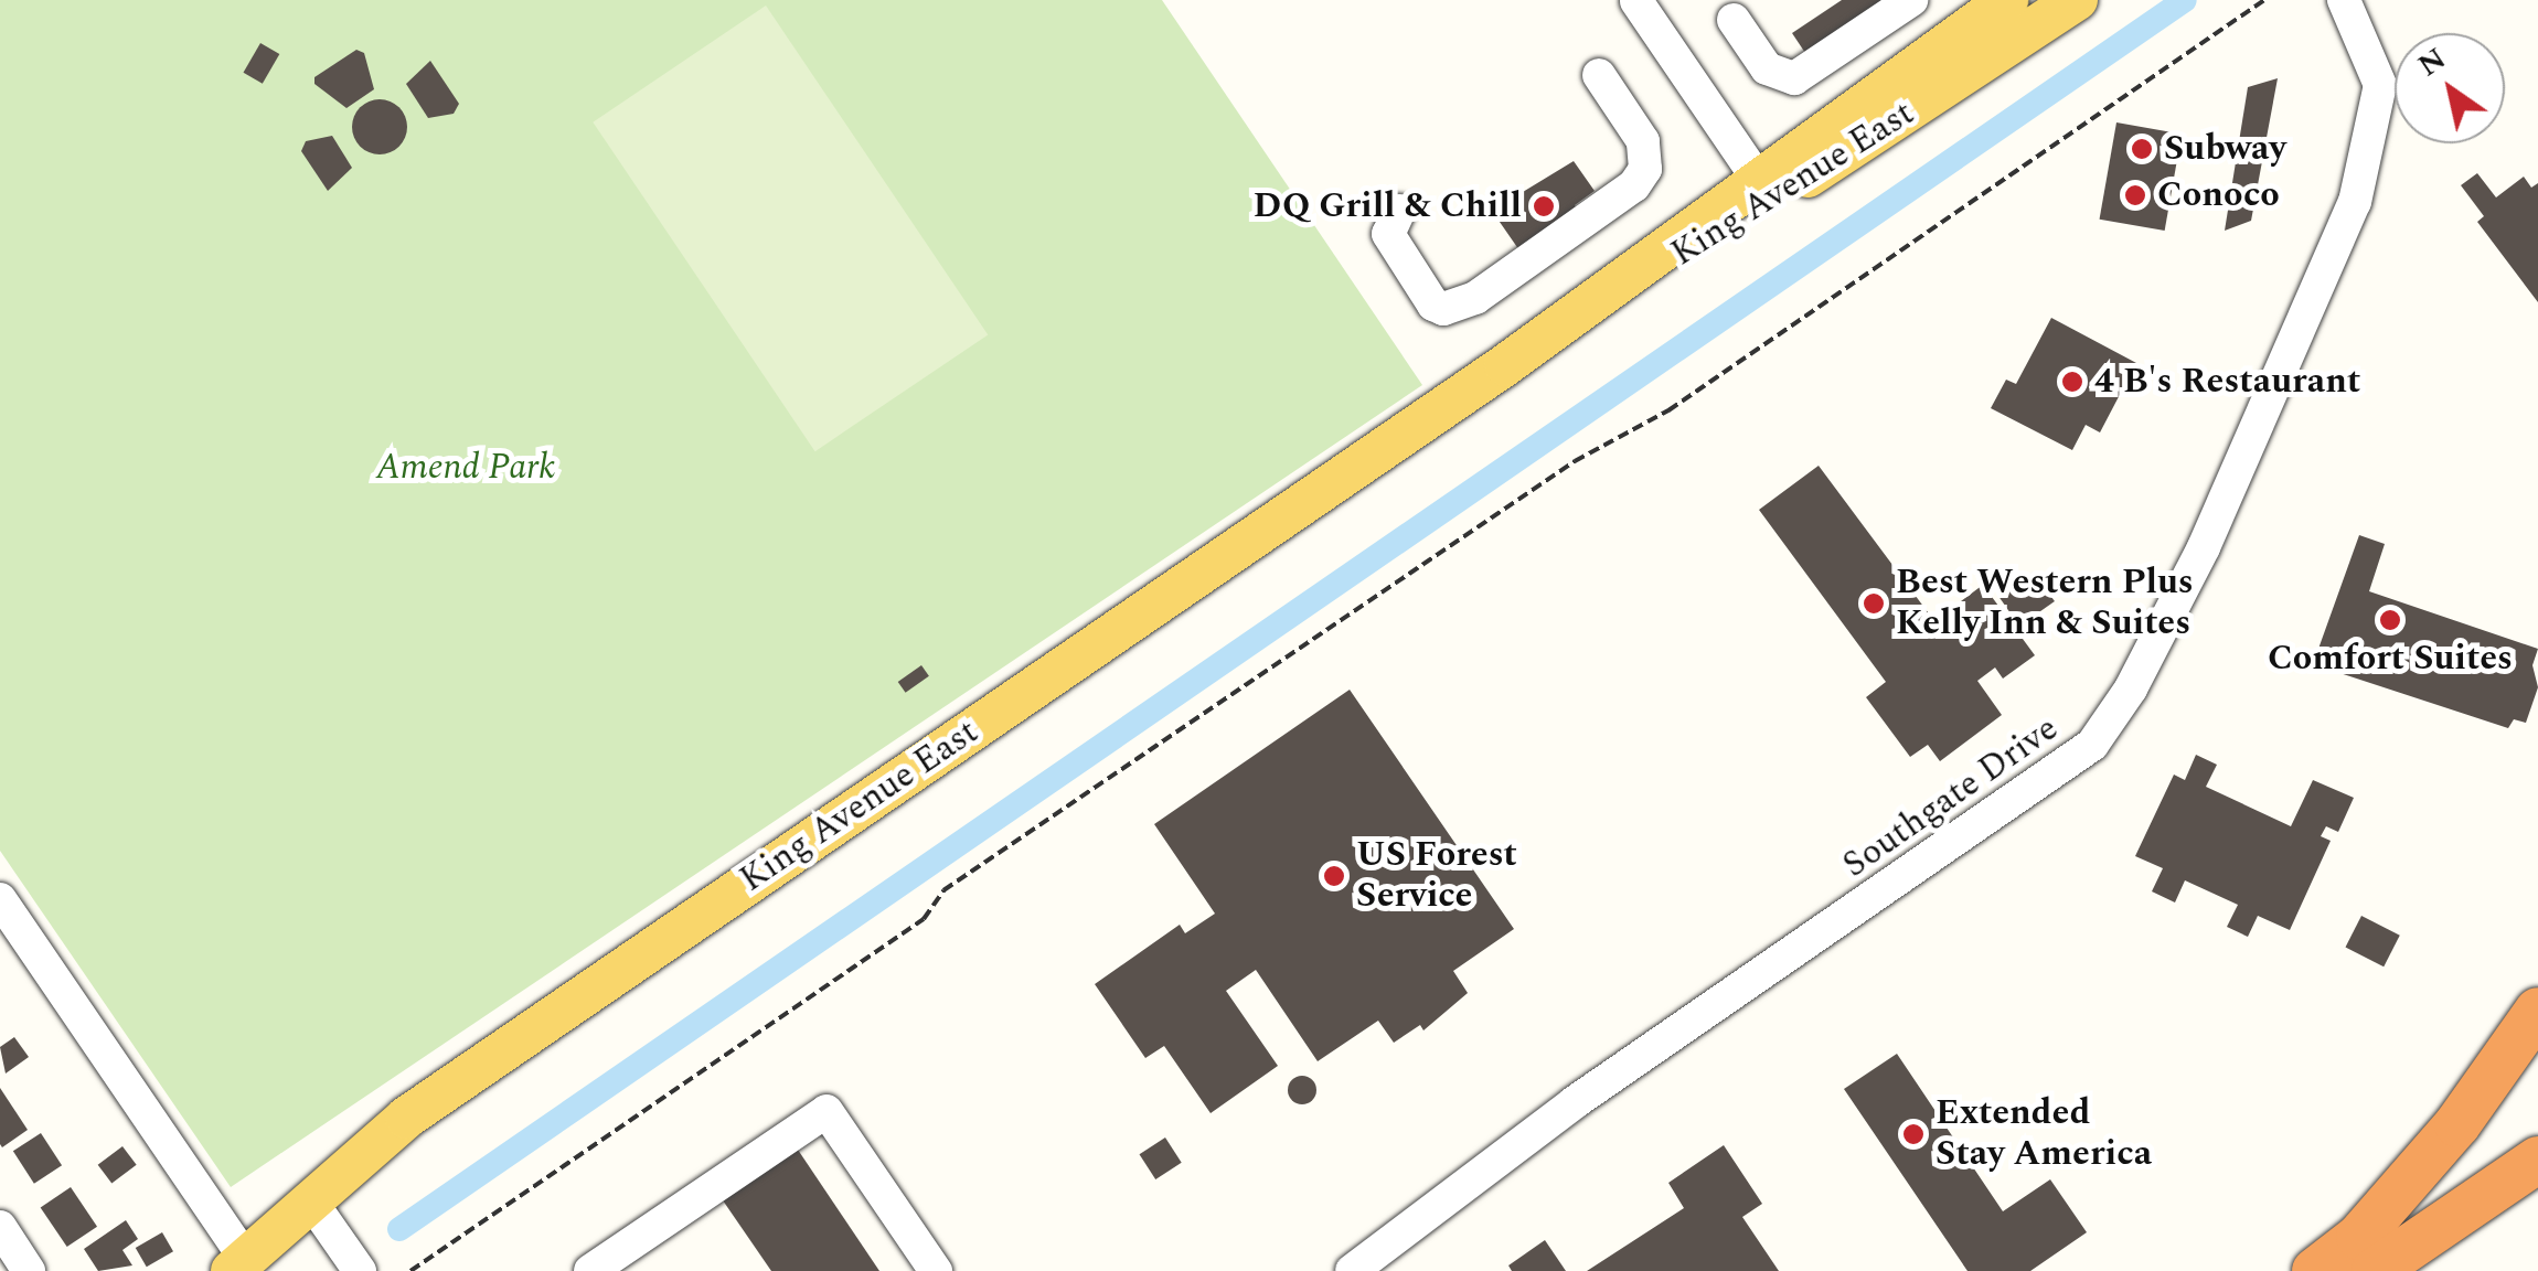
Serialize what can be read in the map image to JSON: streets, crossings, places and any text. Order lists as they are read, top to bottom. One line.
{"streets":{"main road":["King Avenue East"],"street":["Southgate Drive"]},"parks":["Amend Park"],"places":["Subway","Conoco","DQ Grill & Chill","4 B's Restaurant","Best Western Plus Kelly Inn & Suites","Comfort Suites","US Forest Service","Extended Stay America"],"north":"top left"}
